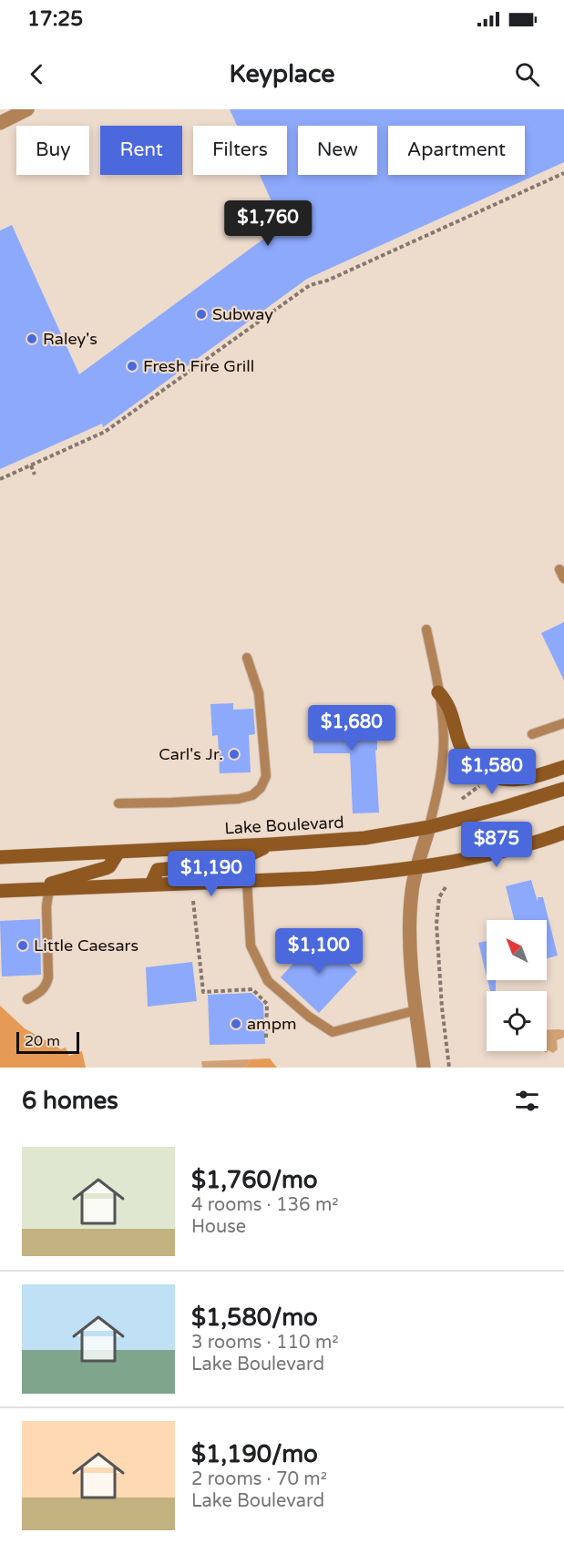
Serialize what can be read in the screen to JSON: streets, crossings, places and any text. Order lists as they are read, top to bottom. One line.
{"streets":{"main road":["Lake Boulevard"]},"places":["Subway","Raley's","Fresh Fire Grill","Carl's Jr.","Little Caesars","ampm"],"scale_bar":"20 m","north":"top left","page":{"status":"17:25","header":"Keyplace","chip":["Buy","Rent","Filters","New","Apartment"],"price":["$1,760","$1,680","$1,580","$875","$1,190","$1,100"],"scale":"20 m","heading":"6 homes","list":[{"name":"$1,760/mo","note":"4 rooms · 136 m² · House"},{"name":"$1,580/mo","note":"3 rooms · 110 m² · Lake Boulevard"},{"name":"$1,190/mo","note":"2 rooms · 70 m² · Lake Boulevard"}]}}
